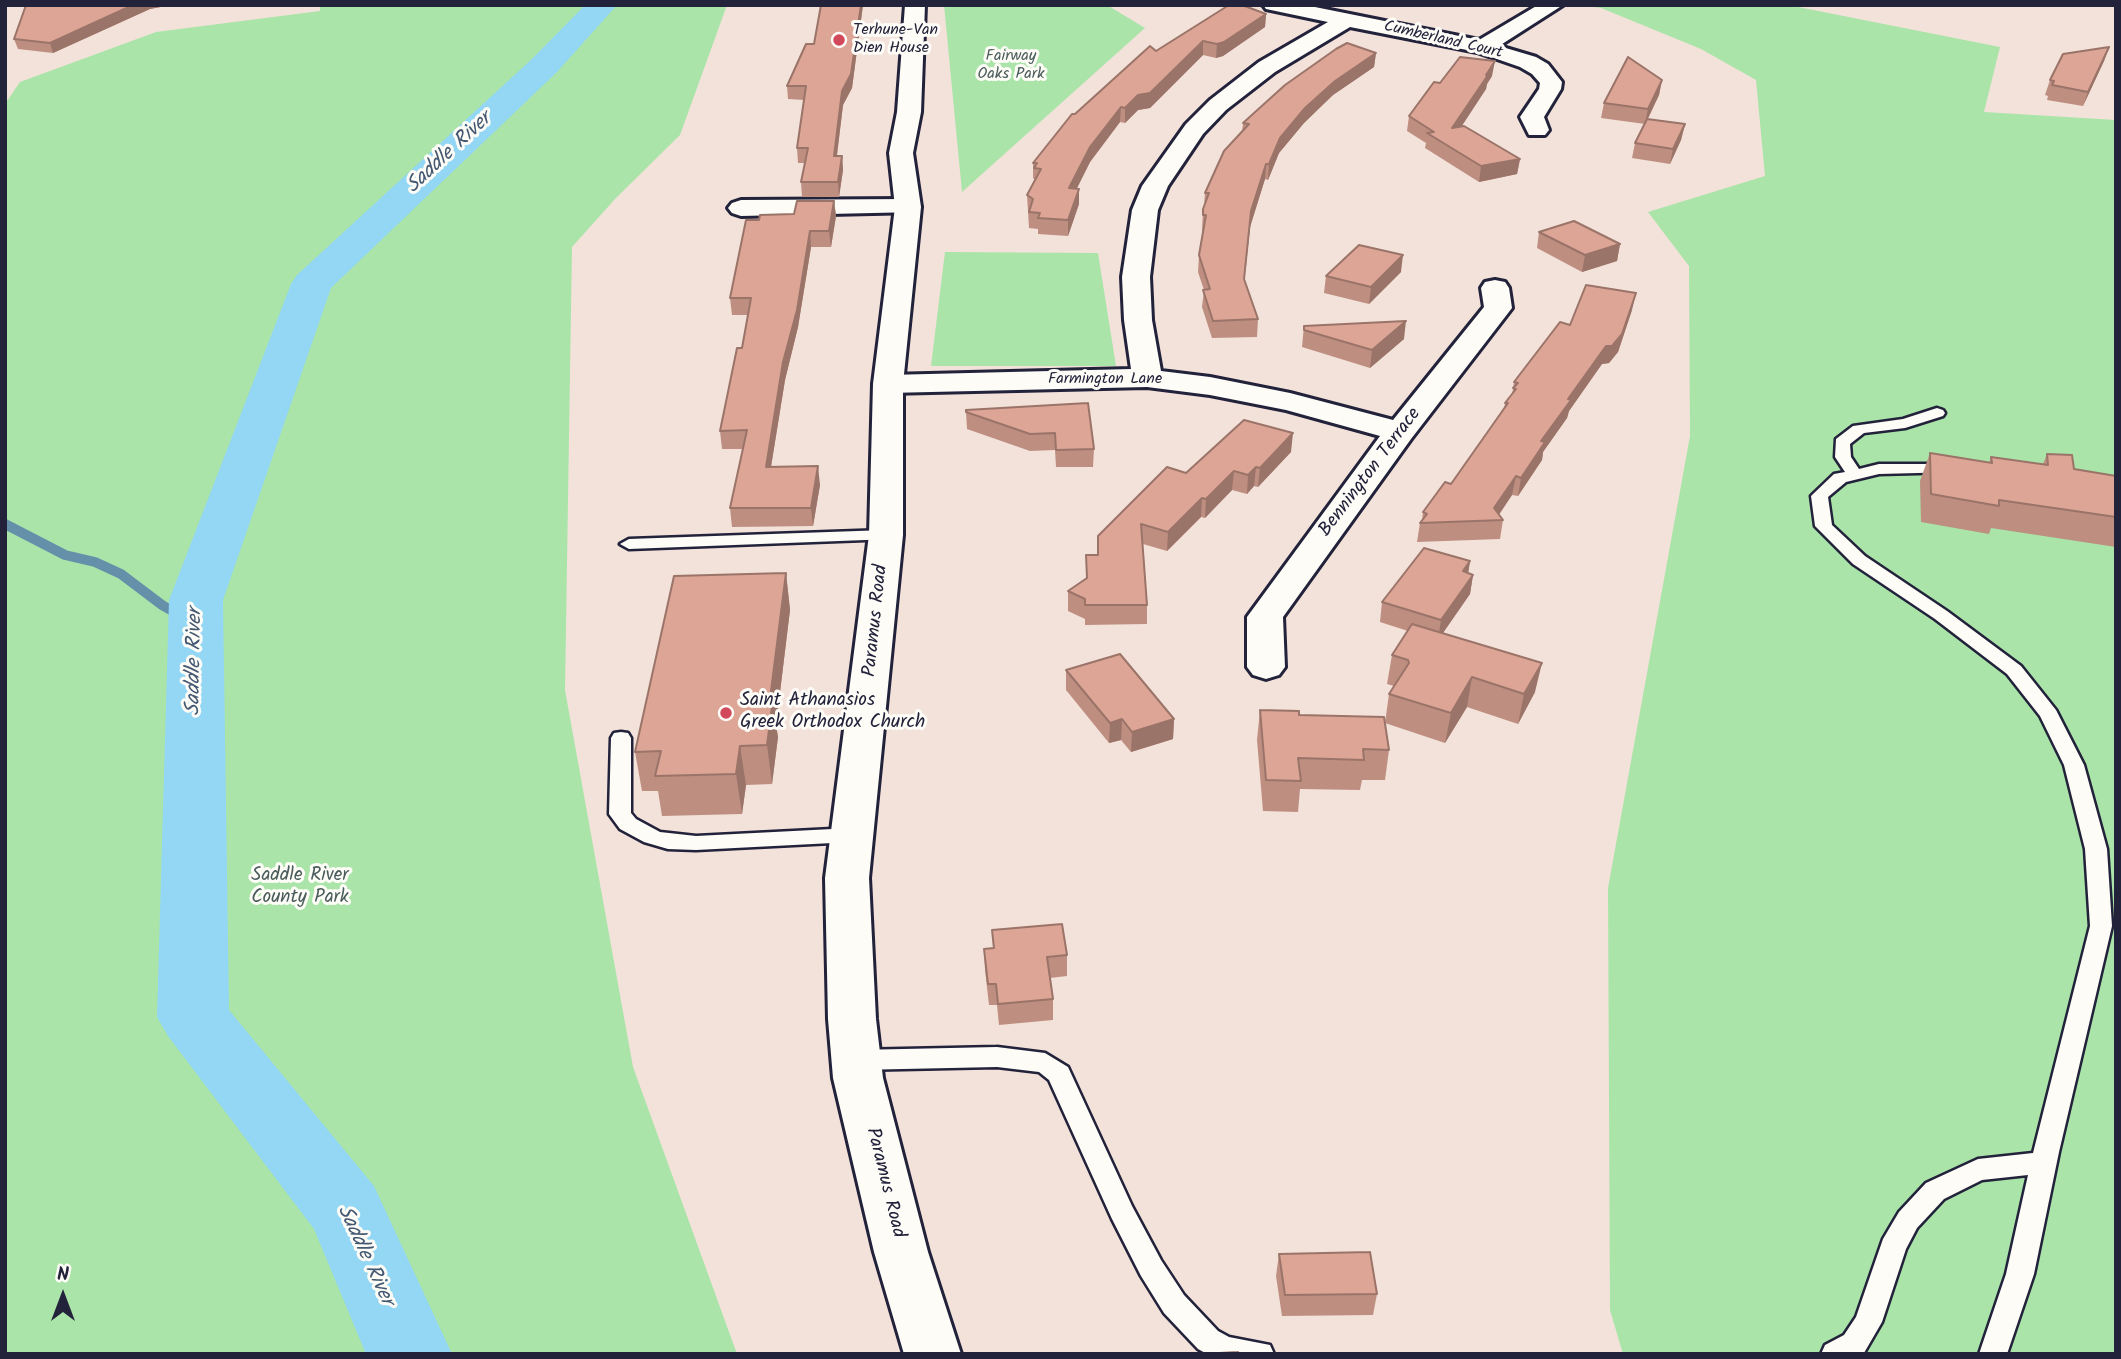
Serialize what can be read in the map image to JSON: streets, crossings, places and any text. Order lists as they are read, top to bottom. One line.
{"streets":{"street":["Cumberland Court","Farmington Lane","Bennington Terrace","Paramus Road"]},"crossings":[["Farmington Lane","Bennington Terrace"],["Farmington Lane","Paramus Road"]],"water":["Saddle River"],"parks":["Fairway Oaks Park","Saddle River County Park"],"places":["Terhune-Van Dien House","Saint Athanasios Greek Orthodox Church"],"north":"top"}
